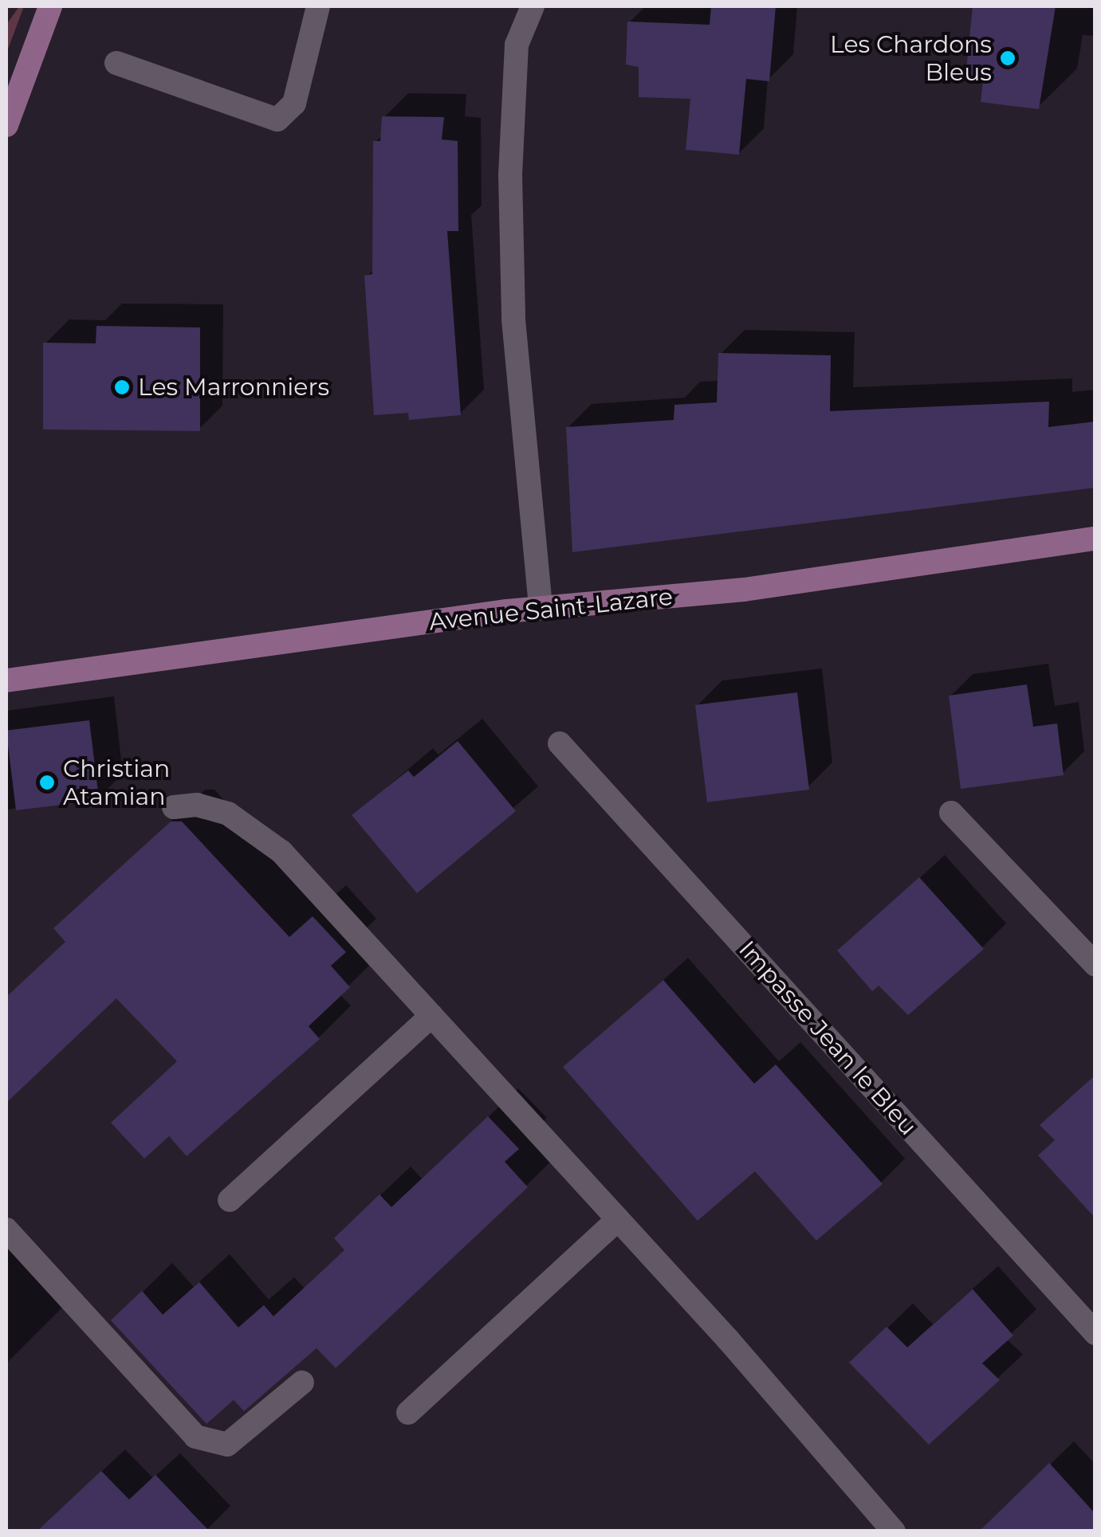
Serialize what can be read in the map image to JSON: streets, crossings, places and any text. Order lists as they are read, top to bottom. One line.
{"streets":{"street":["Avenue Saint-Lazare","Impasse Jean le Bleu"]},"places":["Les Chardons Bleus","Les Marronniers","Christian Atamian"]}
